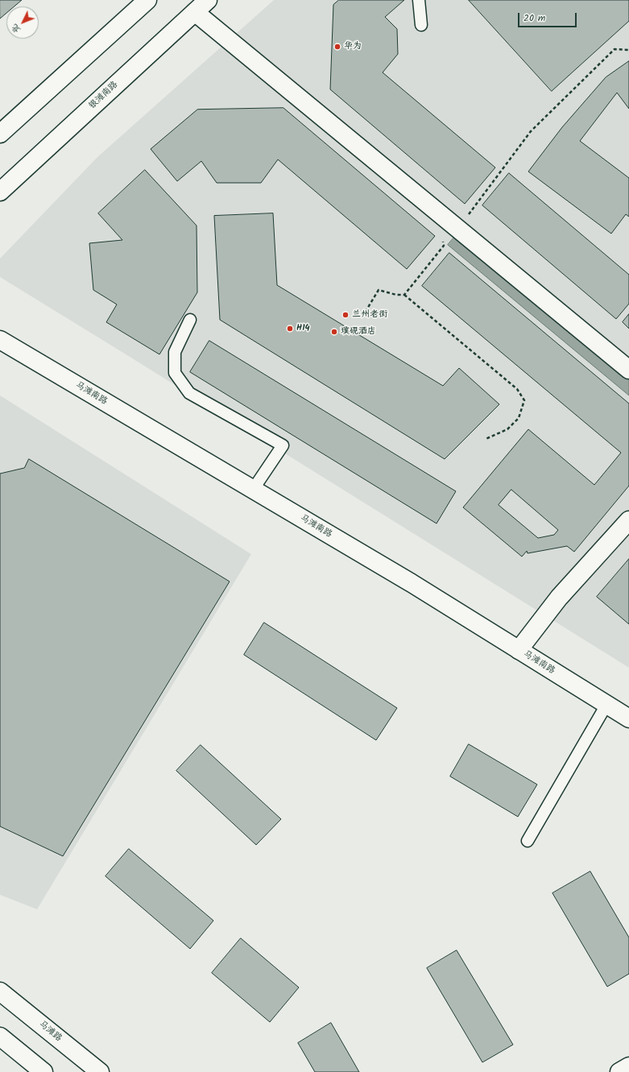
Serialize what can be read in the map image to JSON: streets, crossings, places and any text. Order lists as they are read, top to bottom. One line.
{"streets":{"main road":["银滩南路","马滩南路","马滩路"]},"places":["华为","兰州老街","H14","璞硯酒店"],"scale_bar":"20 m","north":"bottom left"}
